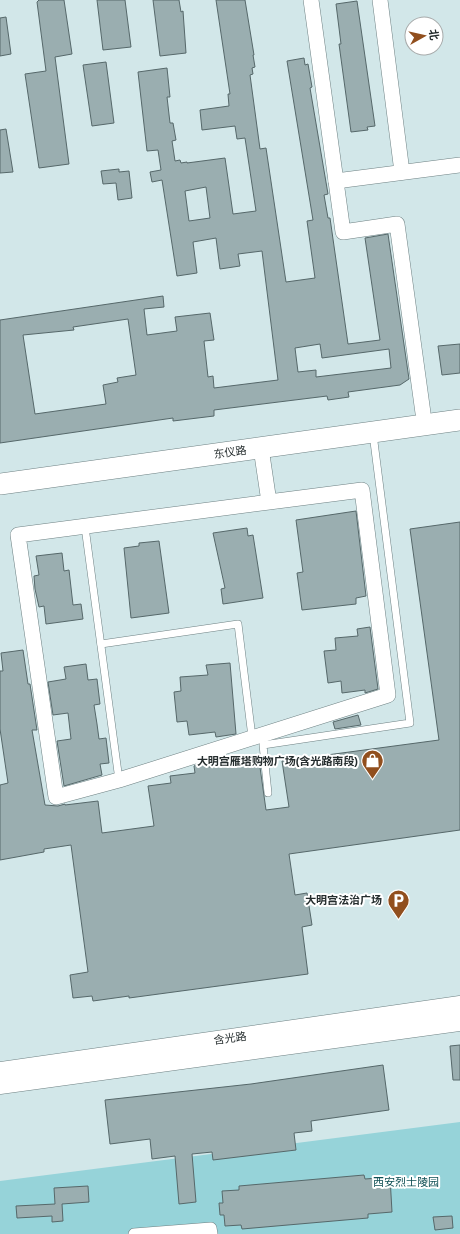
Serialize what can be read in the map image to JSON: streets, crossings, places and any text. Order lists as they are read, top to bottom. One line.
{"streets":{"main road":["东仪路"],"street":["含光路"]},"parks":["西安烈士陵园"],"places":{"shop":["大明宫雁塔购物广场(含光路南段)"],"parking":["大明宫法治广场"]},"north":"right"}
